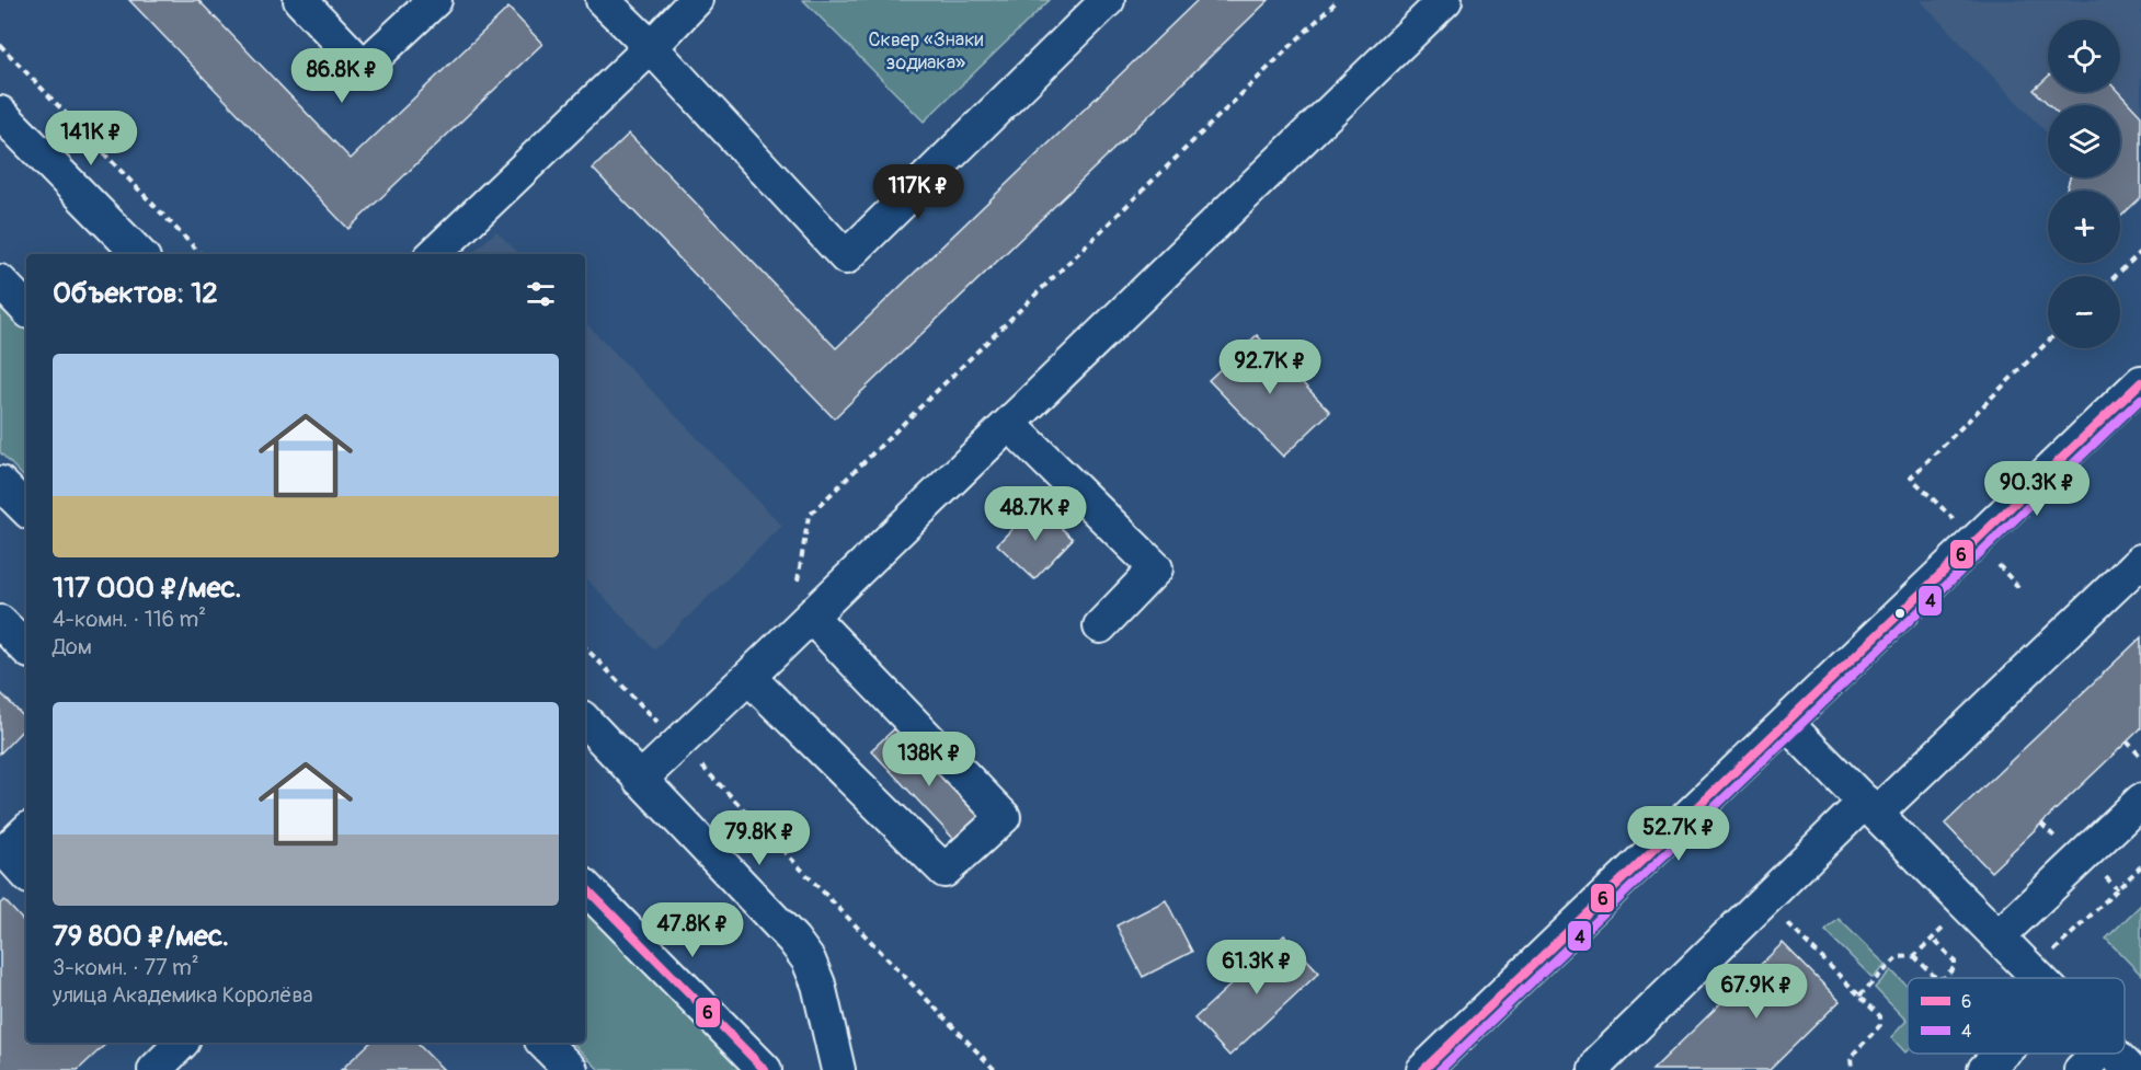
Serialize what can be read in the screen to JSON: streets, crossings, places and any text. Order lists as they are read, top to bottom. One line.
{"parks":["Сквер «Знаки зодиака»"],"lines":["transit line 6","transit line 4"],"legend":["6","4"],"page":{"map_buttons":["+","−"],"price":["86.8K ₽","141K ₽","117K ₽","92.7K ₽","90.3K ₽","48.7K ₽","138K ₽","52.7K ₽","79.8K ₽","47.8K ₽","61.3K ₽","67.9K ₽"],"heading":"Объектов: 12","list":[{"name":"117 000 ₽/мес.","note":"4-комн. · 116 m² · Дом"},{"name":"79 800 ₽/мес.","note":"3-комн. · 77 m² · улица Академика Королёва"}]}}
